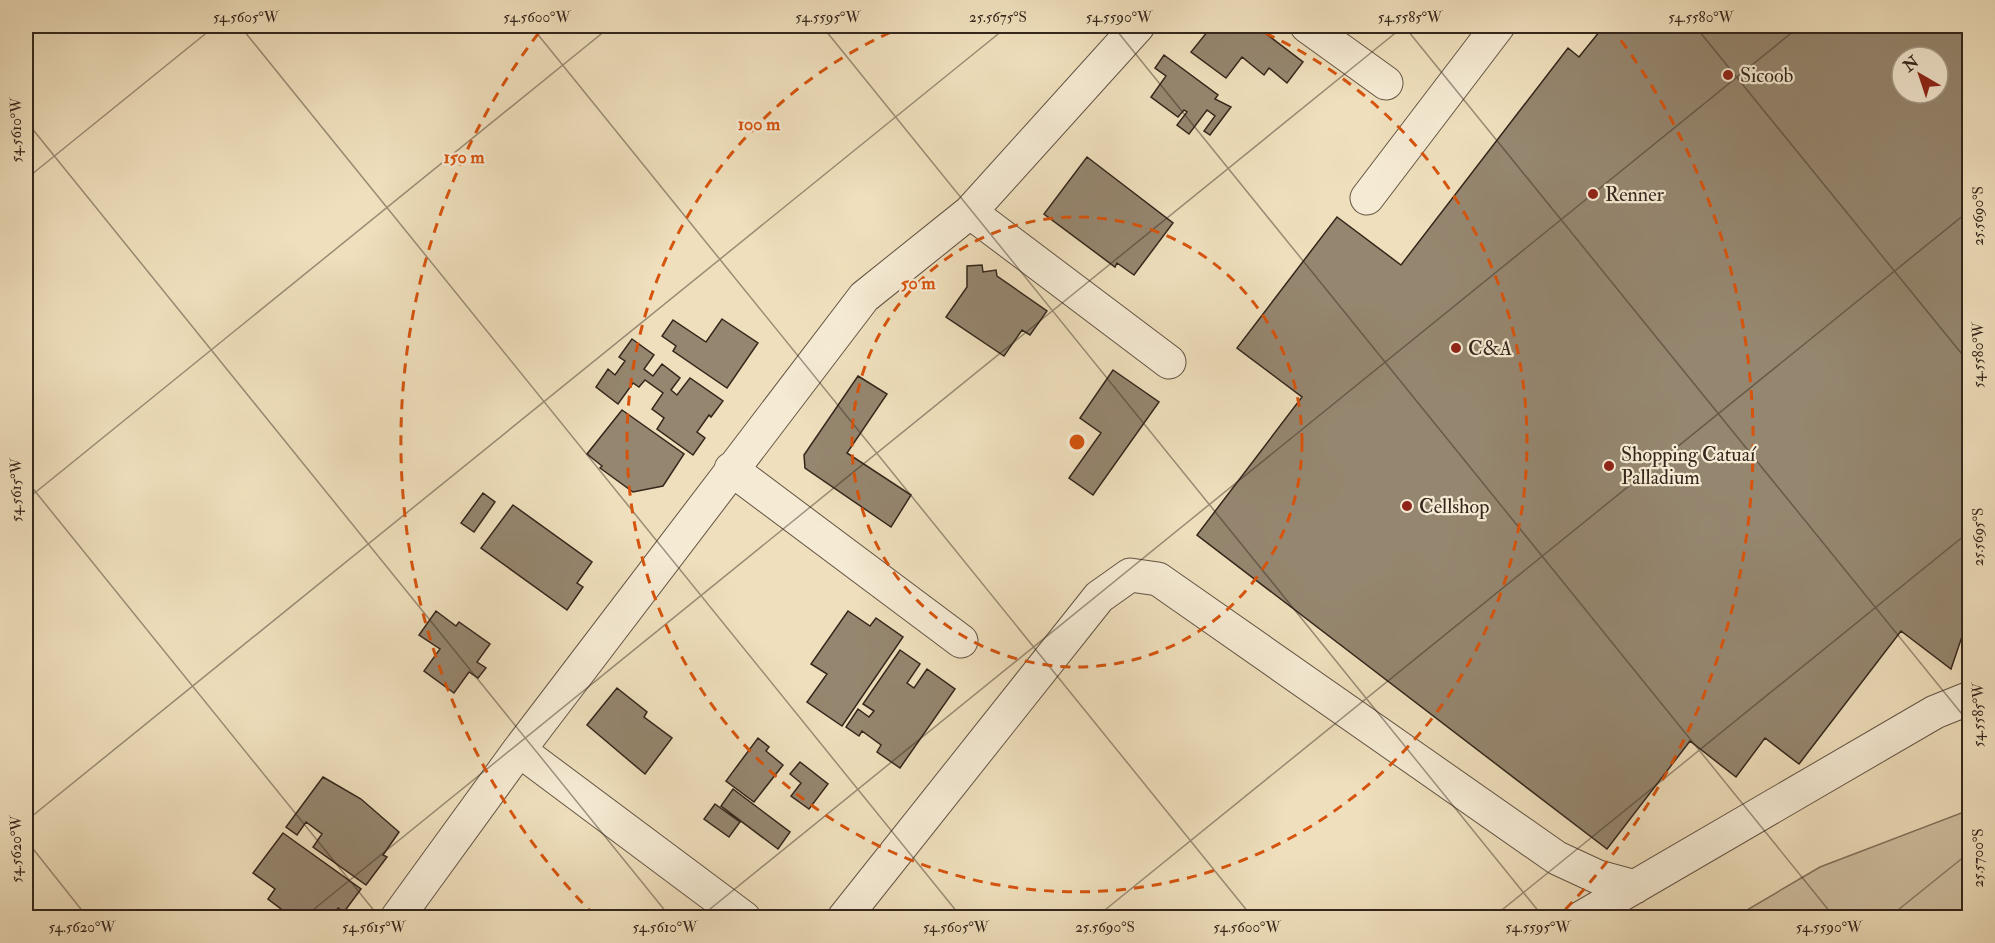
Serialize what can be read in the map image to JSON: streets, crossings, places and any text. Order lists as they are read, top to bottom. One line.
{"places":["Sicoob","Renner","C&A","Shopping Catuaí Palladium","Cellshop"],"north":"top left","coordinates":["54.5605°W","54.5600°W","54.5595°W","25.5675°S","54.5590°W","54.5585°W","54.5580°W","54.5610°W","25.5690°S","54.5615°W","25.5695°S","54.5620°W","25.5700°S"],"rings":["100 m","150 m","50 m"]}
